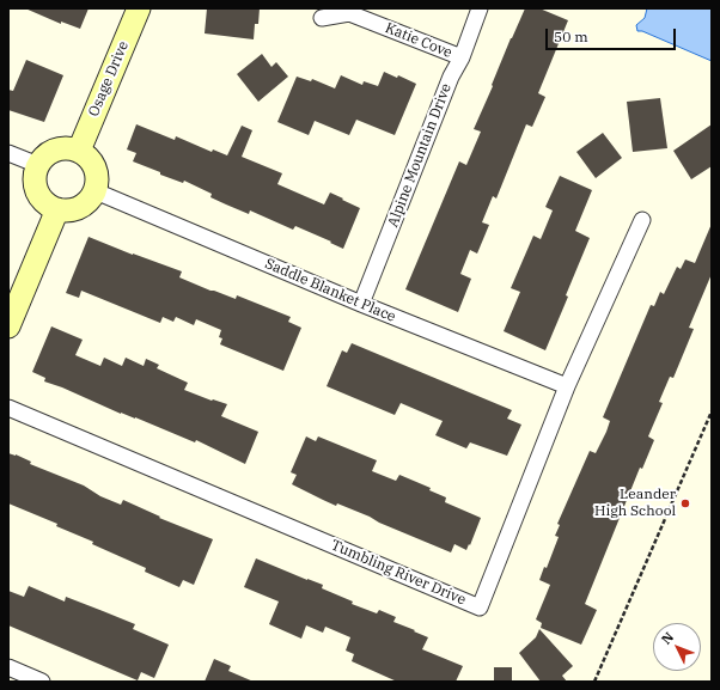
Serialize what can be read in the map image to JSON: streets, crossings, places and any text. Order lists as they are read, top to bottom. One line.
{"streets":{"street":["Katie Cove","Osage Drive","Alpine Mountain Drive","Saddle Blanket Place","Tumbling River Drive"]},"crossings":[["Katie Cove","Alpine Mountain Drive"],["Osage Drive","Saddle Blanket Place"],["Alpine Mountain Drive","Saddle Blanket Place"],["Saddle Blanket Place","Tumbling River Drive"]],"places":["Leander High School"],"scale_bar":"50 m","north":"top left"}
